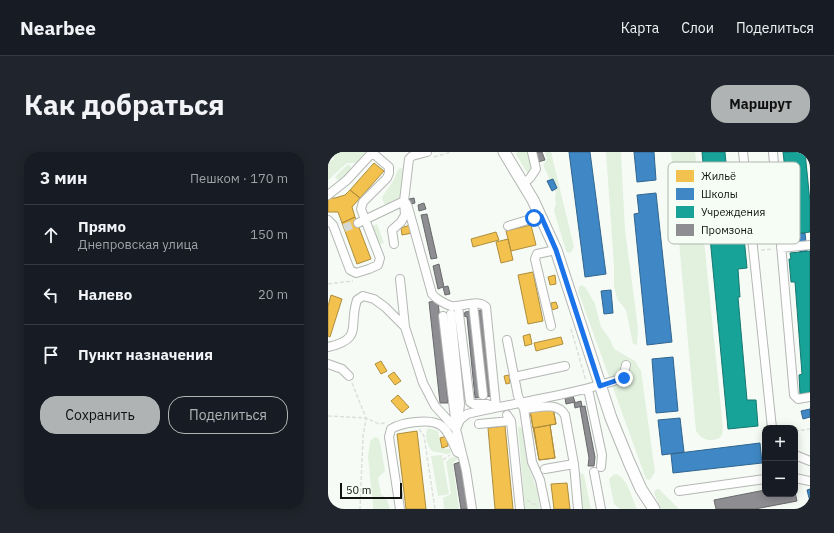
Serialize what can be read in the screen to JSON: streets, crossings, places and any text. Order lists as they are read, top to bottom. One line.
{"legend":["Жильё","Школы","Учреждения","Промзона"],"scale_bar":"50 m","page":{"header":"Nearbee","nav":["Карта","Слои","Поделиться"],"buttons":["Маршрут",["Сохранить","Поделиться"]],"title":"Как добраться","heading":["3 мин","Пешком · 170 m"],"list":[["Прямо","Днепровская улица","150 m"],["Налево","20 m"],"Пункт назначения"],"map_buttons":["+","−"],"scale":"50 m"}}
